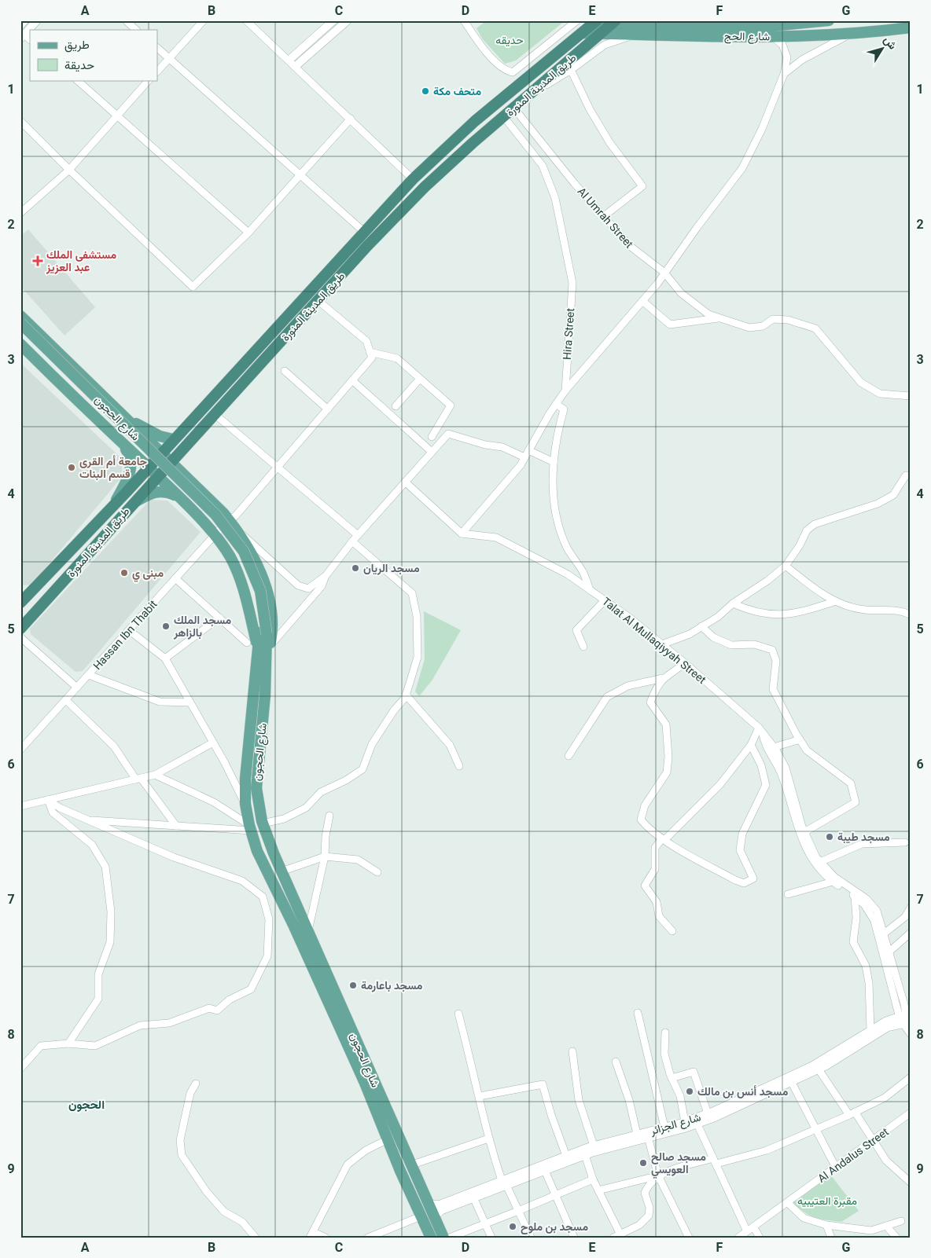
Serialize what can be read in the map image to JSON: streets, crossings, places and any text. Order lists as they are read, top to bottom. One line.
{"streets":{"highway":["طريق المدينة المنورة"],"main road":["شارع الحج","شارع الحجون"],"street":["Al Umrah Street","Hira Street","Hassan Ibn Thabit","Talat Al Mullaqiyyah Street","شارع الجزائر","Al Andalus Street"]},"crossings":[["شارع الحج","طريق المدينة المنورة"],["طريق المدينة المنورة","Al Umrah Street"],["طريق المدينة المنورة","Hira Street"],["شارع الحجون","شارع الجزائر"],["Talat Al Mullaqiyyah Street","شارع الجزائر"]],"districts":["الحجون"],"parks":["حديقه","مقبرة العتيبيه"],"places":{"other":["متحف مكة","جامعة أم القرى قسم البنات","مسجد الريان","مبنى ي","مسجد الملك بالزاهر","مسجد طيبة","مسجد باعارمة","مسجد أنس بن مالك","مسجد صالح العويسي","مسجد بن ملوح"],"health":["مستشفى الملك عبد العزيز"]},"legend":["طريق","حديقة"],"north":"top right","grid":{"columns":["A","B","C","D","E","F","G"],"rows":["1","2","3","4","5","6","7","8","9"]}}
